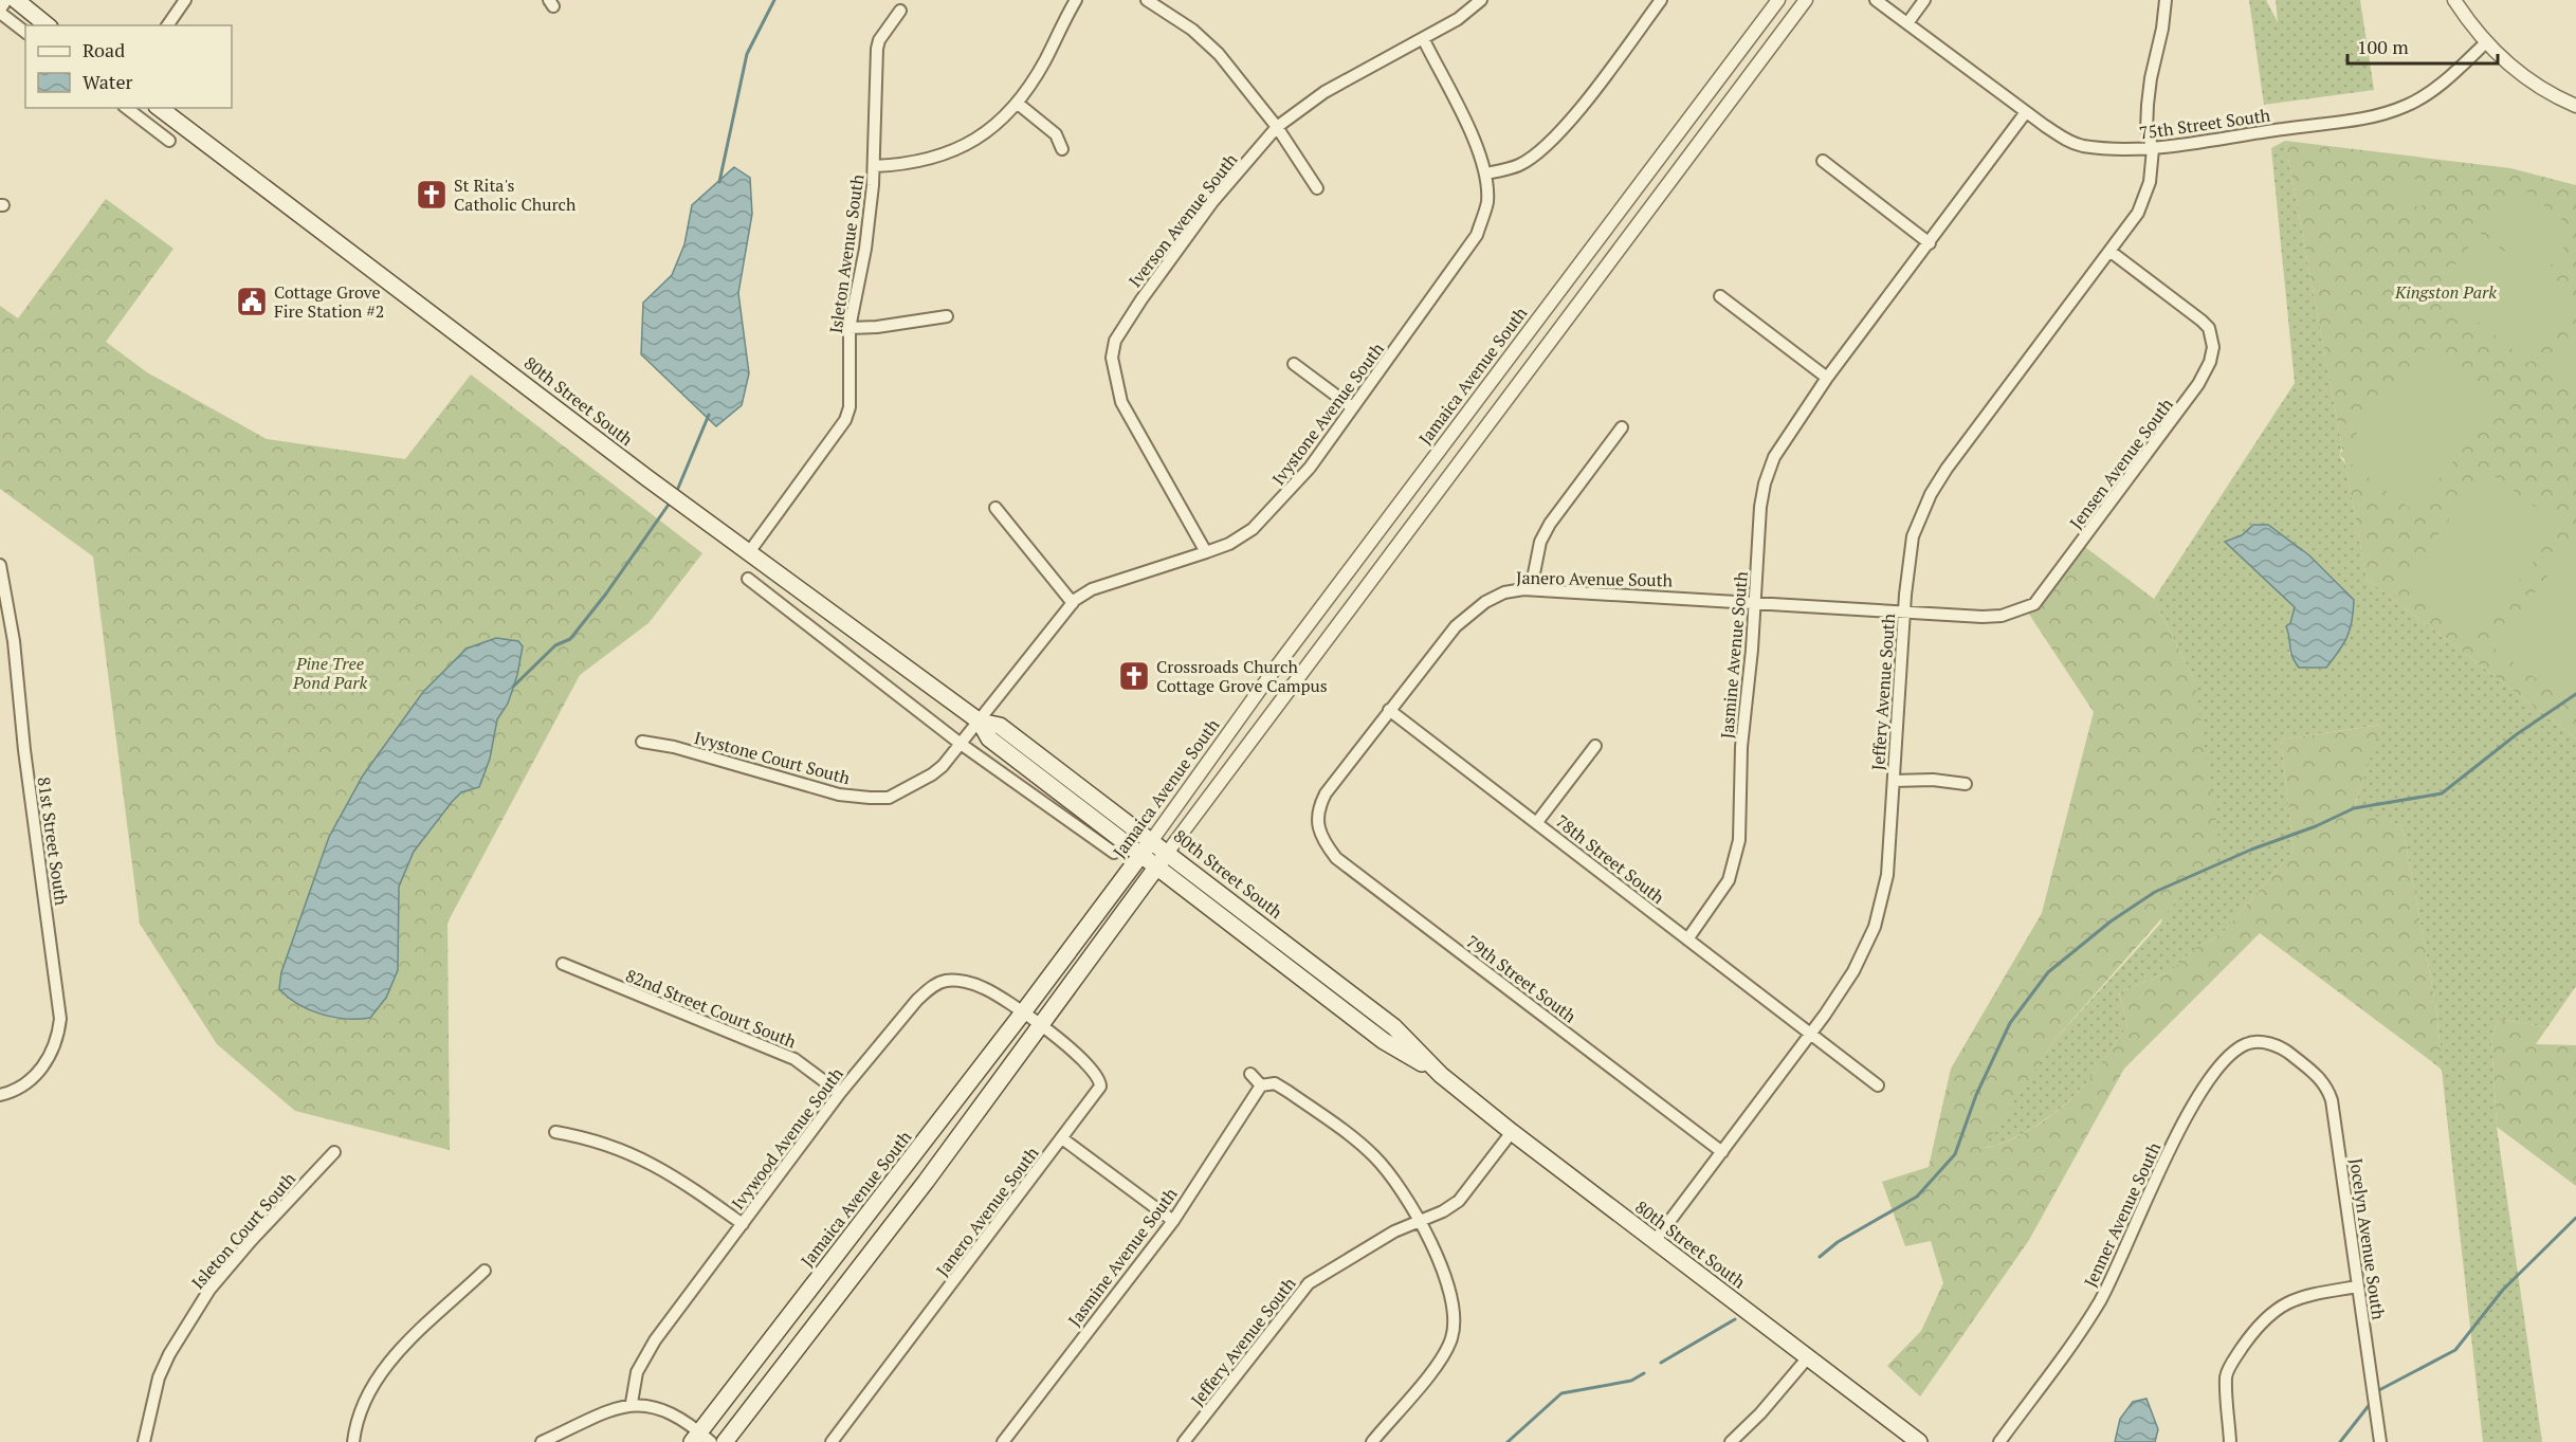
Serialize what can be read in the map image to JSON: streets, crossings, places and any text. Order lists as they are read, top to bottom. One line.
{"streets":{"main road":["Jamaica Avenue South","80th Street South"],"street":["75th Street South","Iverson Avenue South","Isleton Avenue South","Ivystone Avenue South","Jensen Avenue South","Janero Avenue South","Jasmine Avenue South","Jeffery Avenue South","Ivystone Court South","81st Street South","78th Street South","79th Street South","82nd Street Court South","Ivywood Avenue South","Jenner Avenue South","Isleton Court South","Jocelyn Avenue South"]},"crossings":[["75th Street South","Jasmine Avenue South"],["75th Street South","Jeffery Avenue South"],["Iverson Avenue South","Ivystone Avenue South"],["Isleton Avenue South","80th Street South"],["Jamaica Avenue South","80th Street South"],["Jamaica Avenue South","Janero Avenue South"],["Jamaica Avenue South","Ivywood Avenue South"],["80th Street South","Ivystone Avenue South"],["80th Street South","Jeffery Avenue South"],["80th Street South","Ivystone Court South"],["Ivystone Avenue South","Ivystone Court South"],["Jensen Avenue South","Janero Avenue South"],["Jensen Avenue South","Jeffery Avenue South"],["Janero Avenue South","Jasmine Avenue South"],["Janero Avenue South","Jeffery Avenue South"],["Janero Avenue South","78th Street South"],["Janero Avenue South","79th Street South"],["Janero Avenue South","Ivywood Avenue South"],["Jasmine Avenue South","78th Street South"],["Jeffery Avenue South","78th Street South"],["Jeffery Avenue South","79th Street South"],["82nd Street Court South","Ivywood Avenue South"],["Jenner Avenue South","Jocelyn Avenue South"]],"parks":["Kingston Park","Pine Tree Pond Park"],"places":{"church":["St Rita's Catholic Church","Crossroads Church Cottage Grove Campus"],"public building":["Cottage Grove Fire Station #2"]},"legend":["Road","Water"],"scale_bar":"100 m"}
